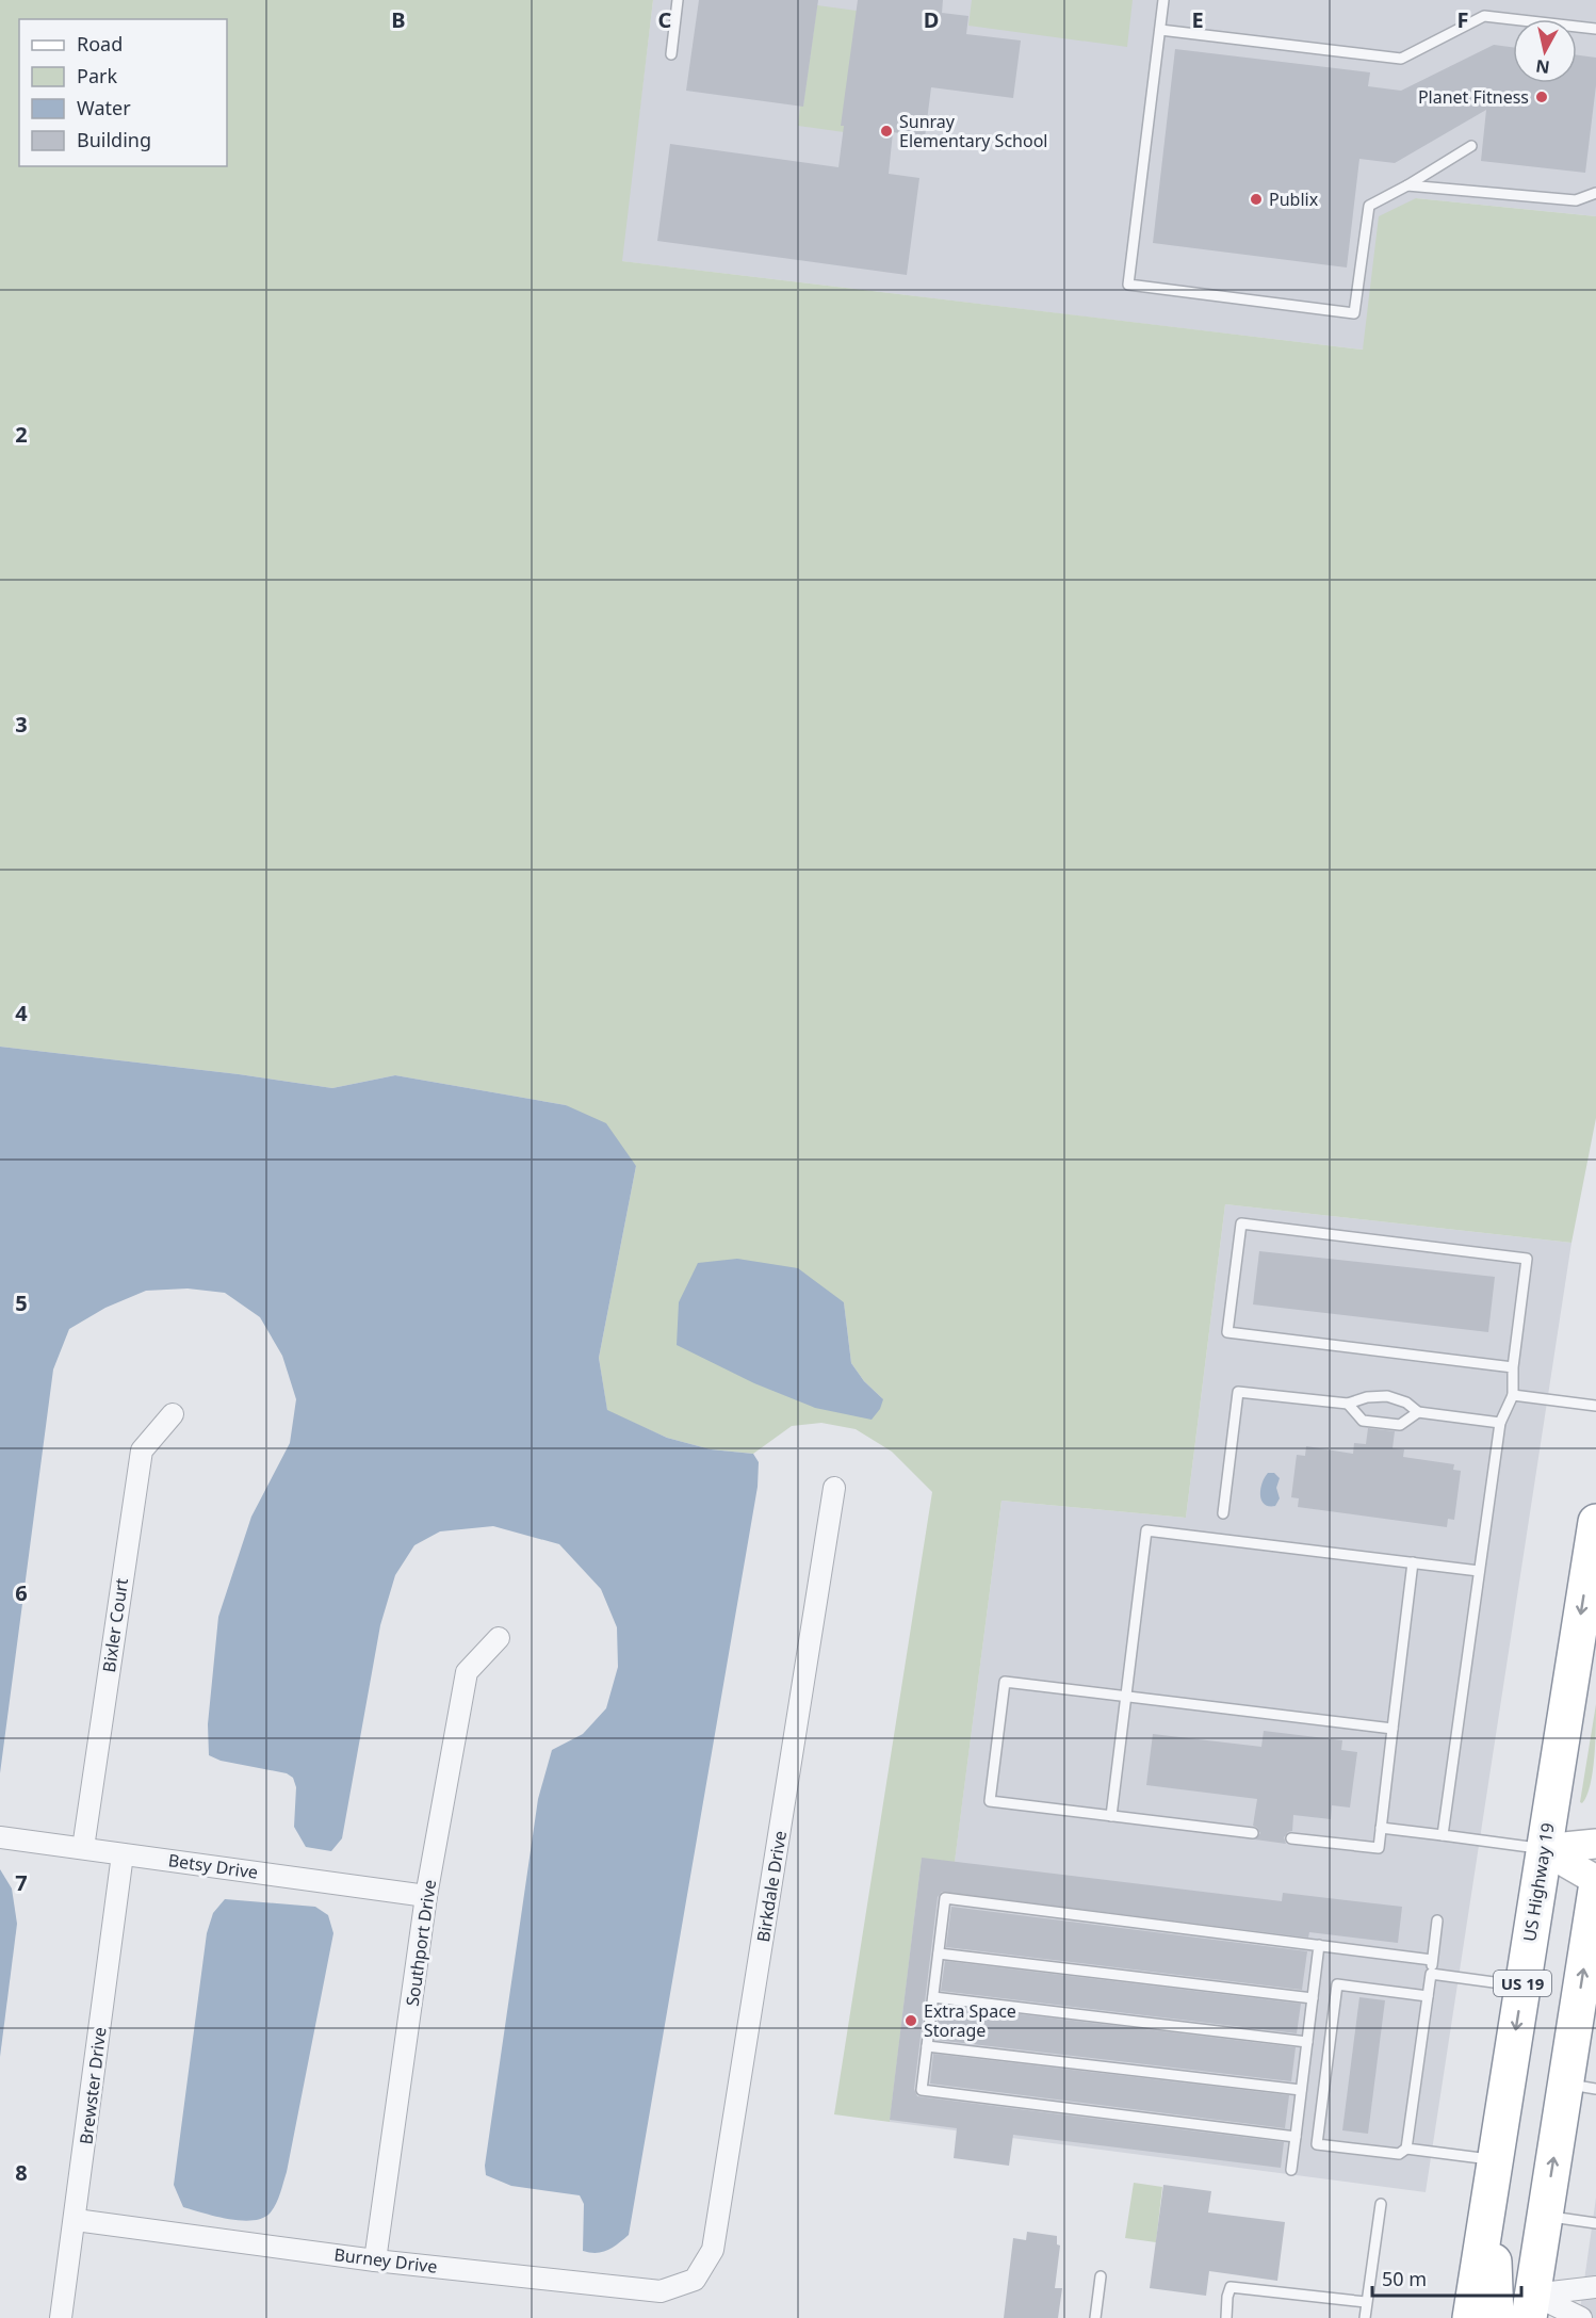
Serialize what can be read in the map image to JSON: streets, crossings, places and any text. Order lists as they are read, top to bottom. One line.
{"streets":{"highway":["US Highway 19","US 19"],"street":["Bixler Court","Betsy Drive","Birkdale Drive","Southport Drive","Brewster Drive","Burney Drive"]},"crossings":[["Bixler Court","Betsy Drive"],["Betsy Drive","Southport Drive"],["Betsy Drive","Brewster Drive"],["Birkdale Drive","Burney Drive"],["Southport Drive","Burney Drive"],["Brewster Drive","Burney Drive"]],"places":["Planet Fitness","Sunray Elementary School","Publix","Extra Space Storage"],"legend":["Road","Park","Water","Building"],"scale_bar":"50 m","north":"bottom","grid":{"columns":["B","C","D","E","F"],"rows":["2","3","4","5","6","7","8"]}}
